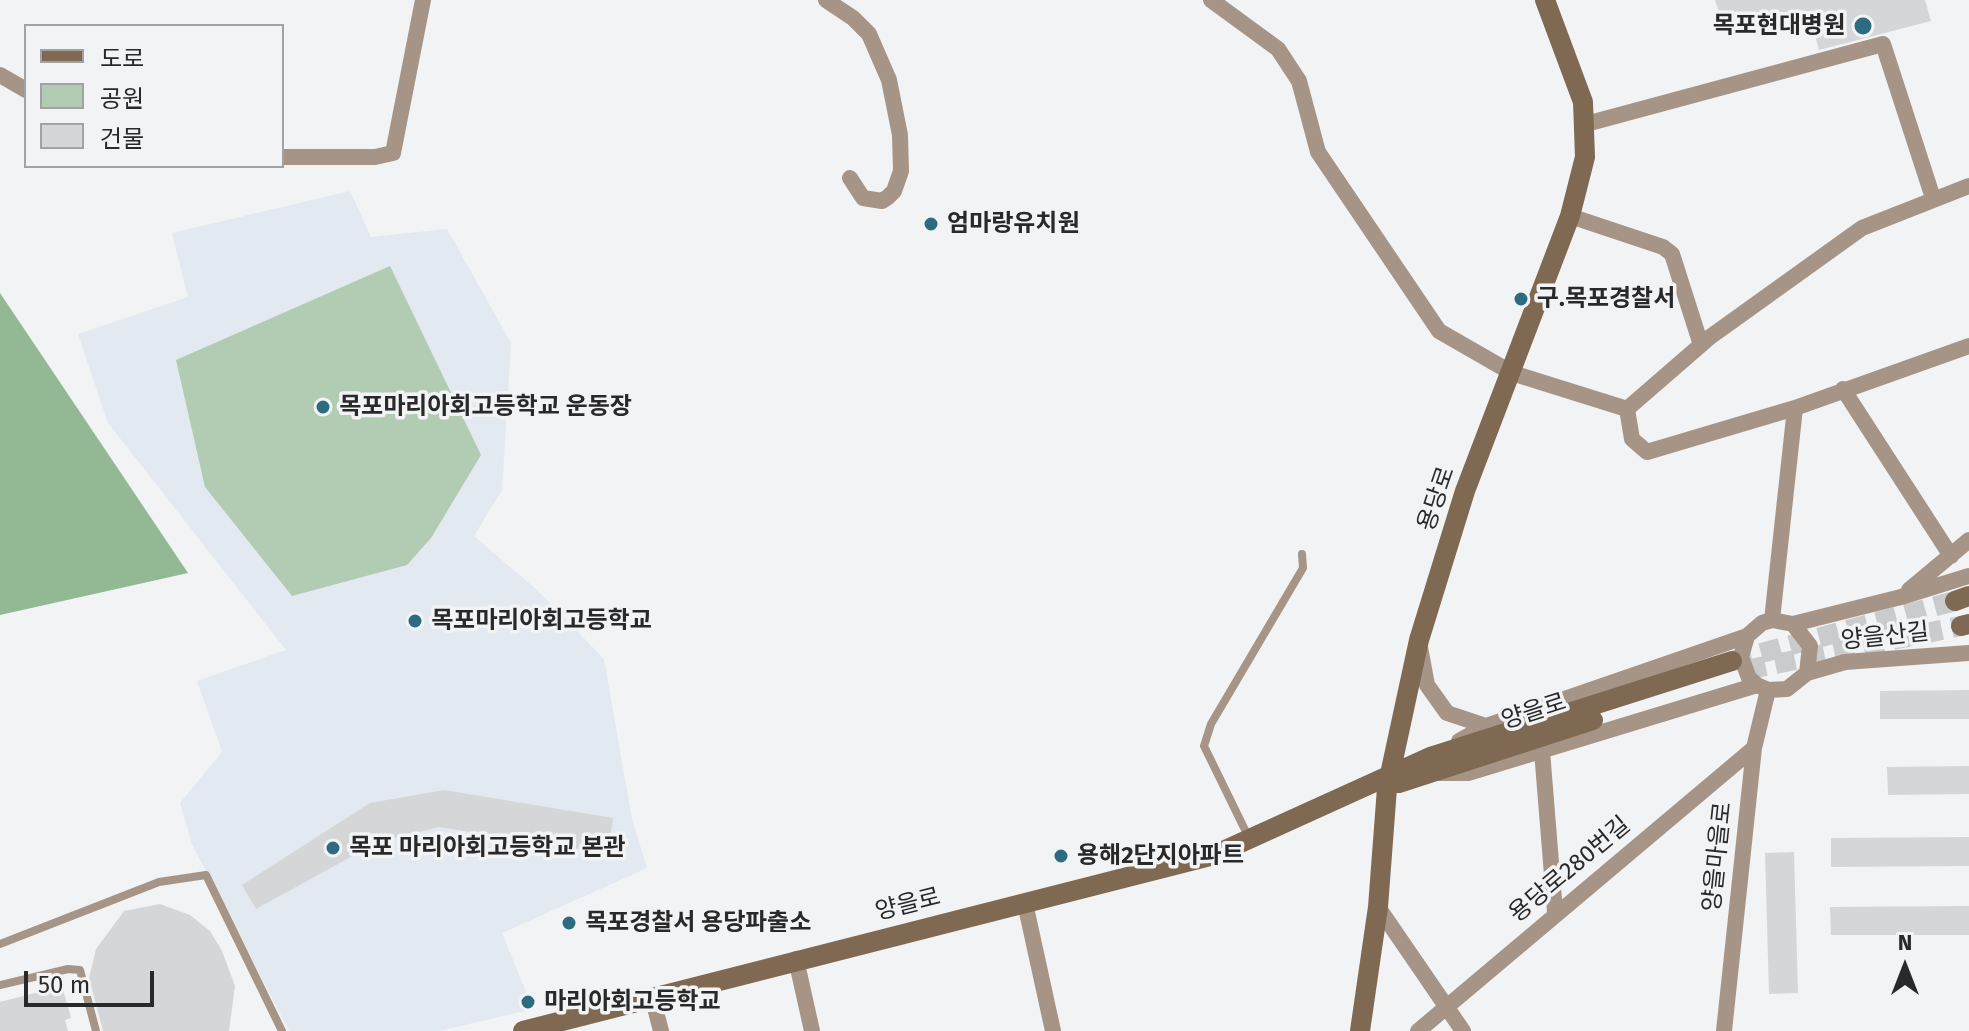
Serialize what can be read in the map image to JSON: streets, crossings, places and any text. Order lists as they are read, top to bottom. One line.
{"streets":{"street":["용당로","양을산길","양을로","양을마을로","용당로280번길"]},"crossings":[["용당로","양을로"],["양을산길","양을마을로"],["양을마을로","용당로280번길"]],"places":["목포현대병원","엄마랑유치원","구.목포경찰서","목포마리아회고등학교 운동장","목포마리아회고등학교","목포 마리아회고등학교 본관","용해2단지아파트","목포경찰서 용당파출소","마리아회고등학교"],"legend":["도로","공원","건물"],"scale_bar":"50 m","north":"top"}
